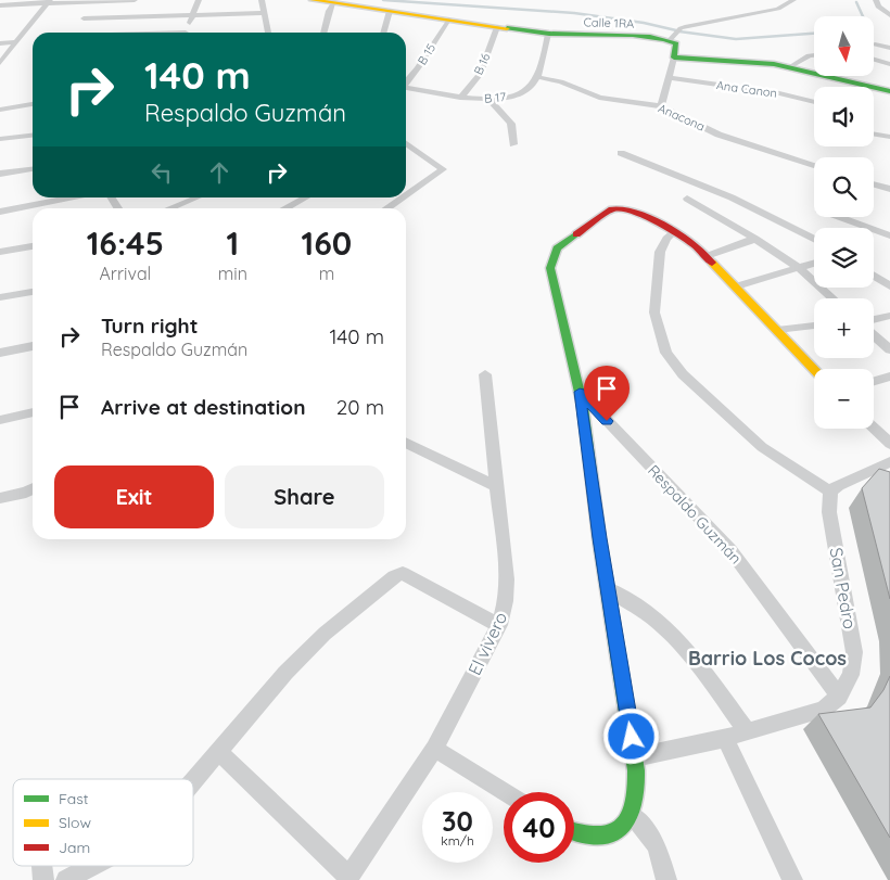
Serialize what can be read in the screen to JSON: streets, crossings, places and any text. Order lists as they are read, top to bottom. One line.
{"streets":{"street":["Calle 1RA","B 15","B 16","Ana Canon","B 17","Anacona","Respaldo Guzmán","San Pedro","El vivero"]},"crossings":[["Calle 1RA","B 15"],["Calle 1RA","B 16"],["Calle 1RA","B 17"],["B 16","B 17"],["B 17","Anacona"],["Respaldo Guzmán","San Pedro"]],"districts":["Barrio Los Cocos"],"legend":["Fast","Slow","Jam"],"north":"bottom","page":{"map_buttons":["+","−"],"turn":["140 m","Respaldo Guzmán"],"eta":["16:45","Arrival","1","min","160","m"],"list":[{"name":"Turn right","note":"Respaldo Guzmán","value":"140 m"},{"name":"Arrive at destination","value":"20 m"}],"buttons":["Exit","Share"],"speed":"30 km/h","limit":"40"}}
